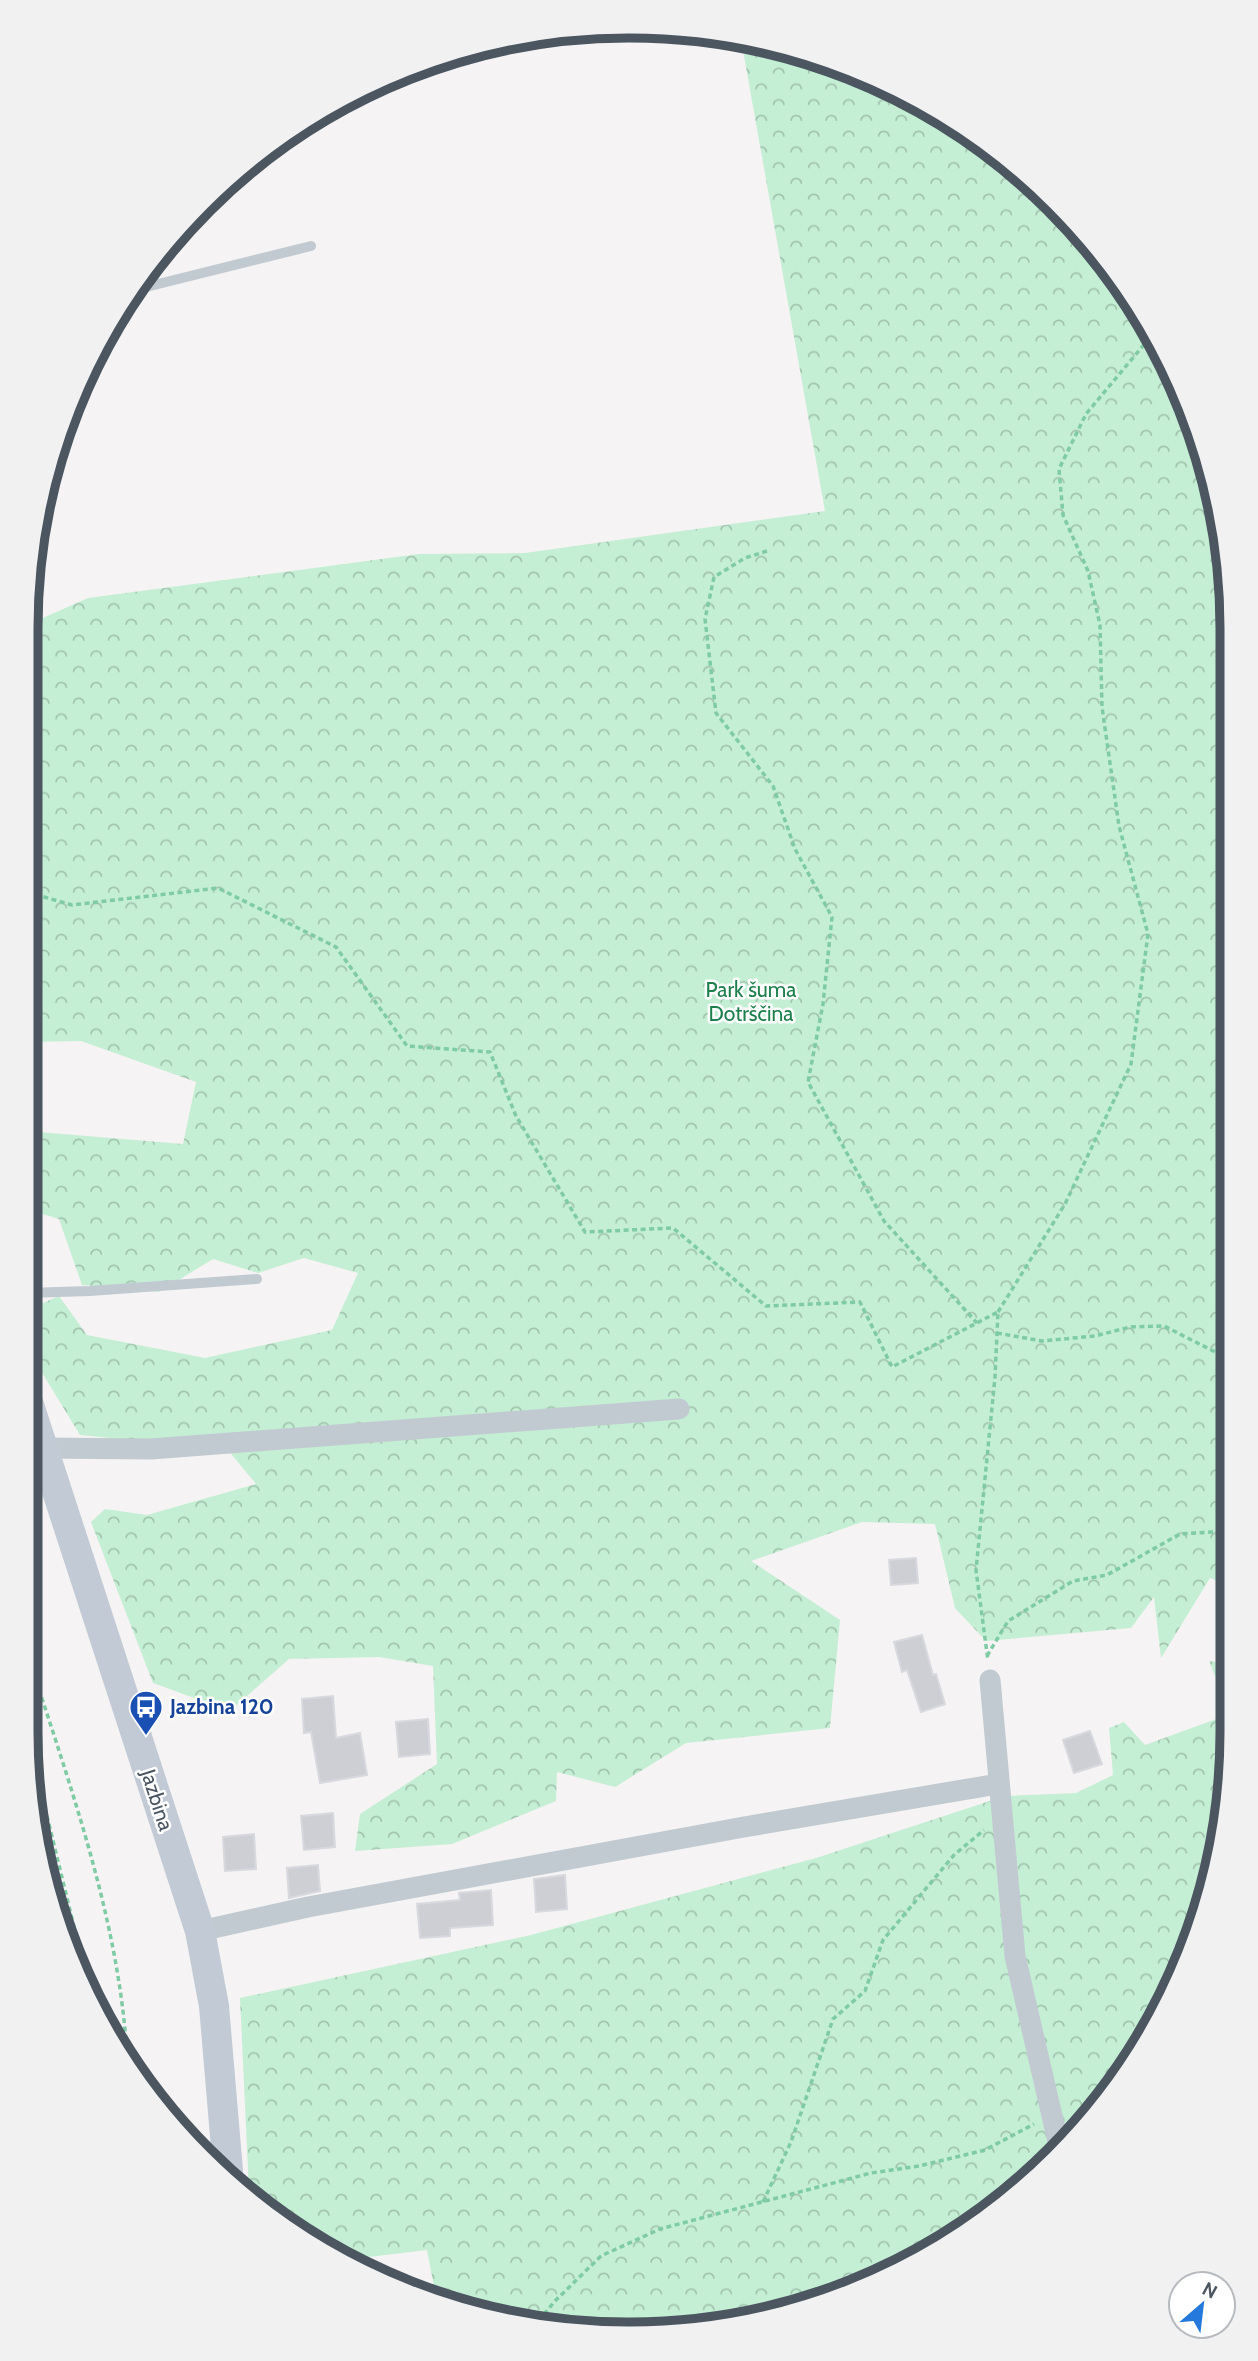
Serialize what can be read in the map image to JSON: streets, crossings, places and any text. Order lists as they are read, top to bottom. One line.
{"streets":{"street":["Jazbina"]},"parks":["Park šuma Dotrščina"],"places":{"bus stop":["Jazbina 120"]},"north":"top right"}
